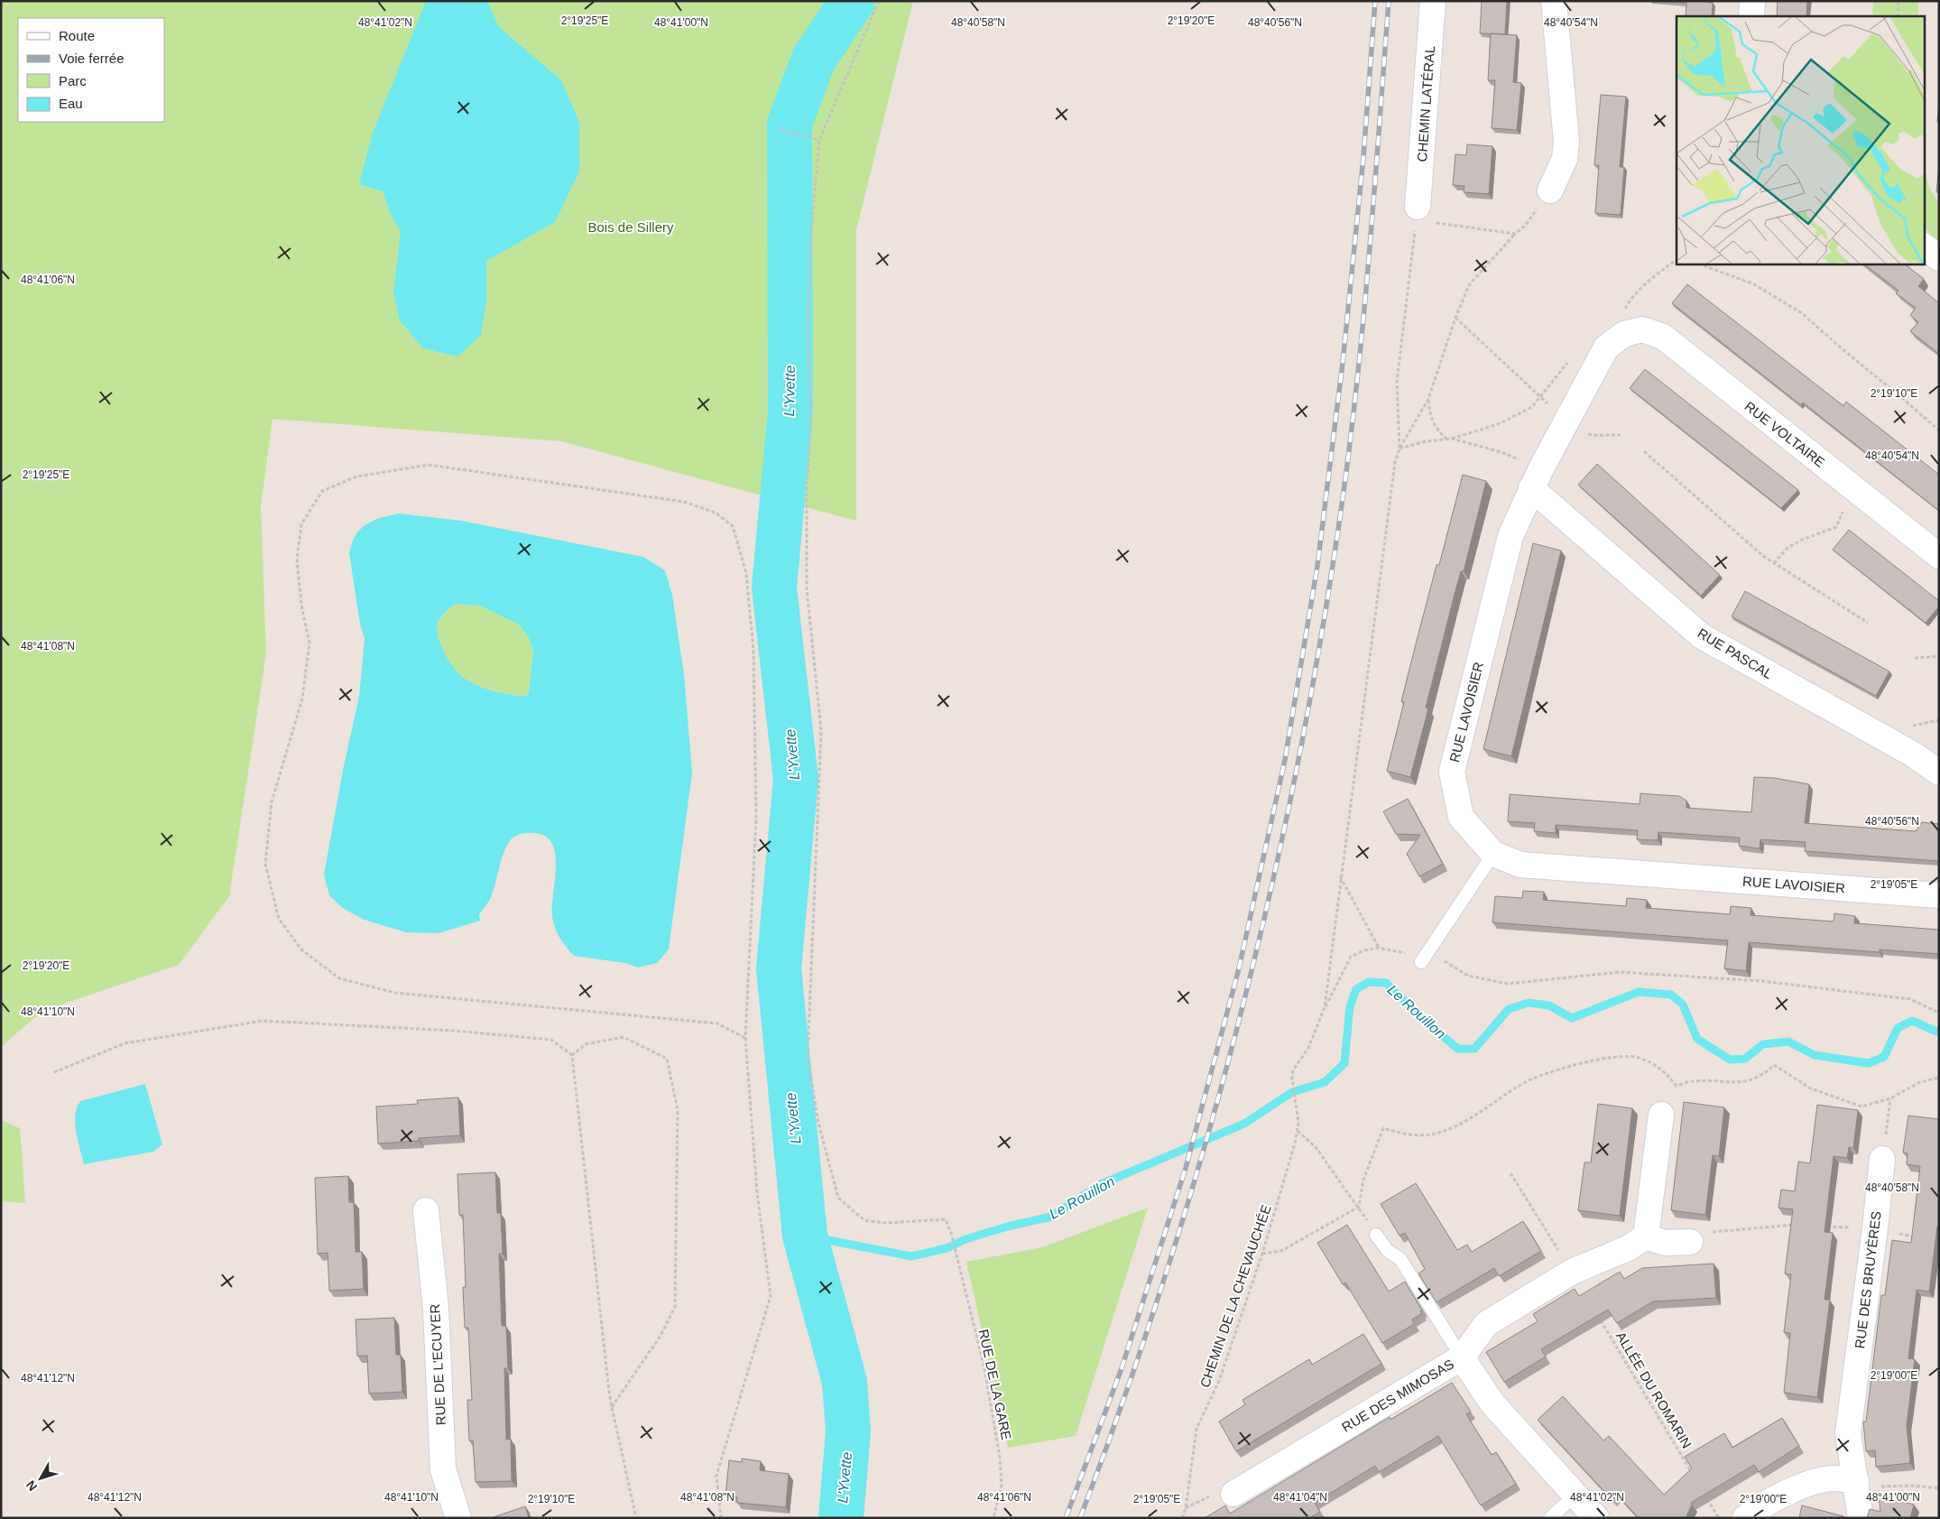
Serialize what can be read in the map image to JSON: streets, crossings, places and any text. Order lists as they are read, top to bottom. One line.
{"streets":{"street":["CHEMIN LATÉRAL","RUE VOLTAIRE","RUE PASCAL","RUE LAVOISIER","RUE DES BRUYÈRES","RUE DE L'ECUYER","RUE DES MIMOSAS"],"path":["CHEMIN DE LA CHEVAUCHÉE","RUE DE LA GARE","ALLÉE DU ROMARIN"]},"crossings":[["RUE VOLTAIRE","RUE LAVOISIER"],["RUE PASCAL","RUE LAVOISIER"]],"water":["L'Yvette","Le Rouillon"],"parks":["Bois de Sillery"],"legend":["Route","Voie ferrée","Parc","Eau"],"north":"bottom left","coordinates":["2°19'25\"E","2°19'20\"E","48°41'02\"N","48°41'00\"N","48°40'58\"N","48°40'56\"N","48°40'54\"N","48°41'06\"N","2°19'10\"E","48°41'08\"N","2°19'05\"E","48°41'10\"N","2°19'00\"E","48°41'12\"N","48°41'04\"N"]}
